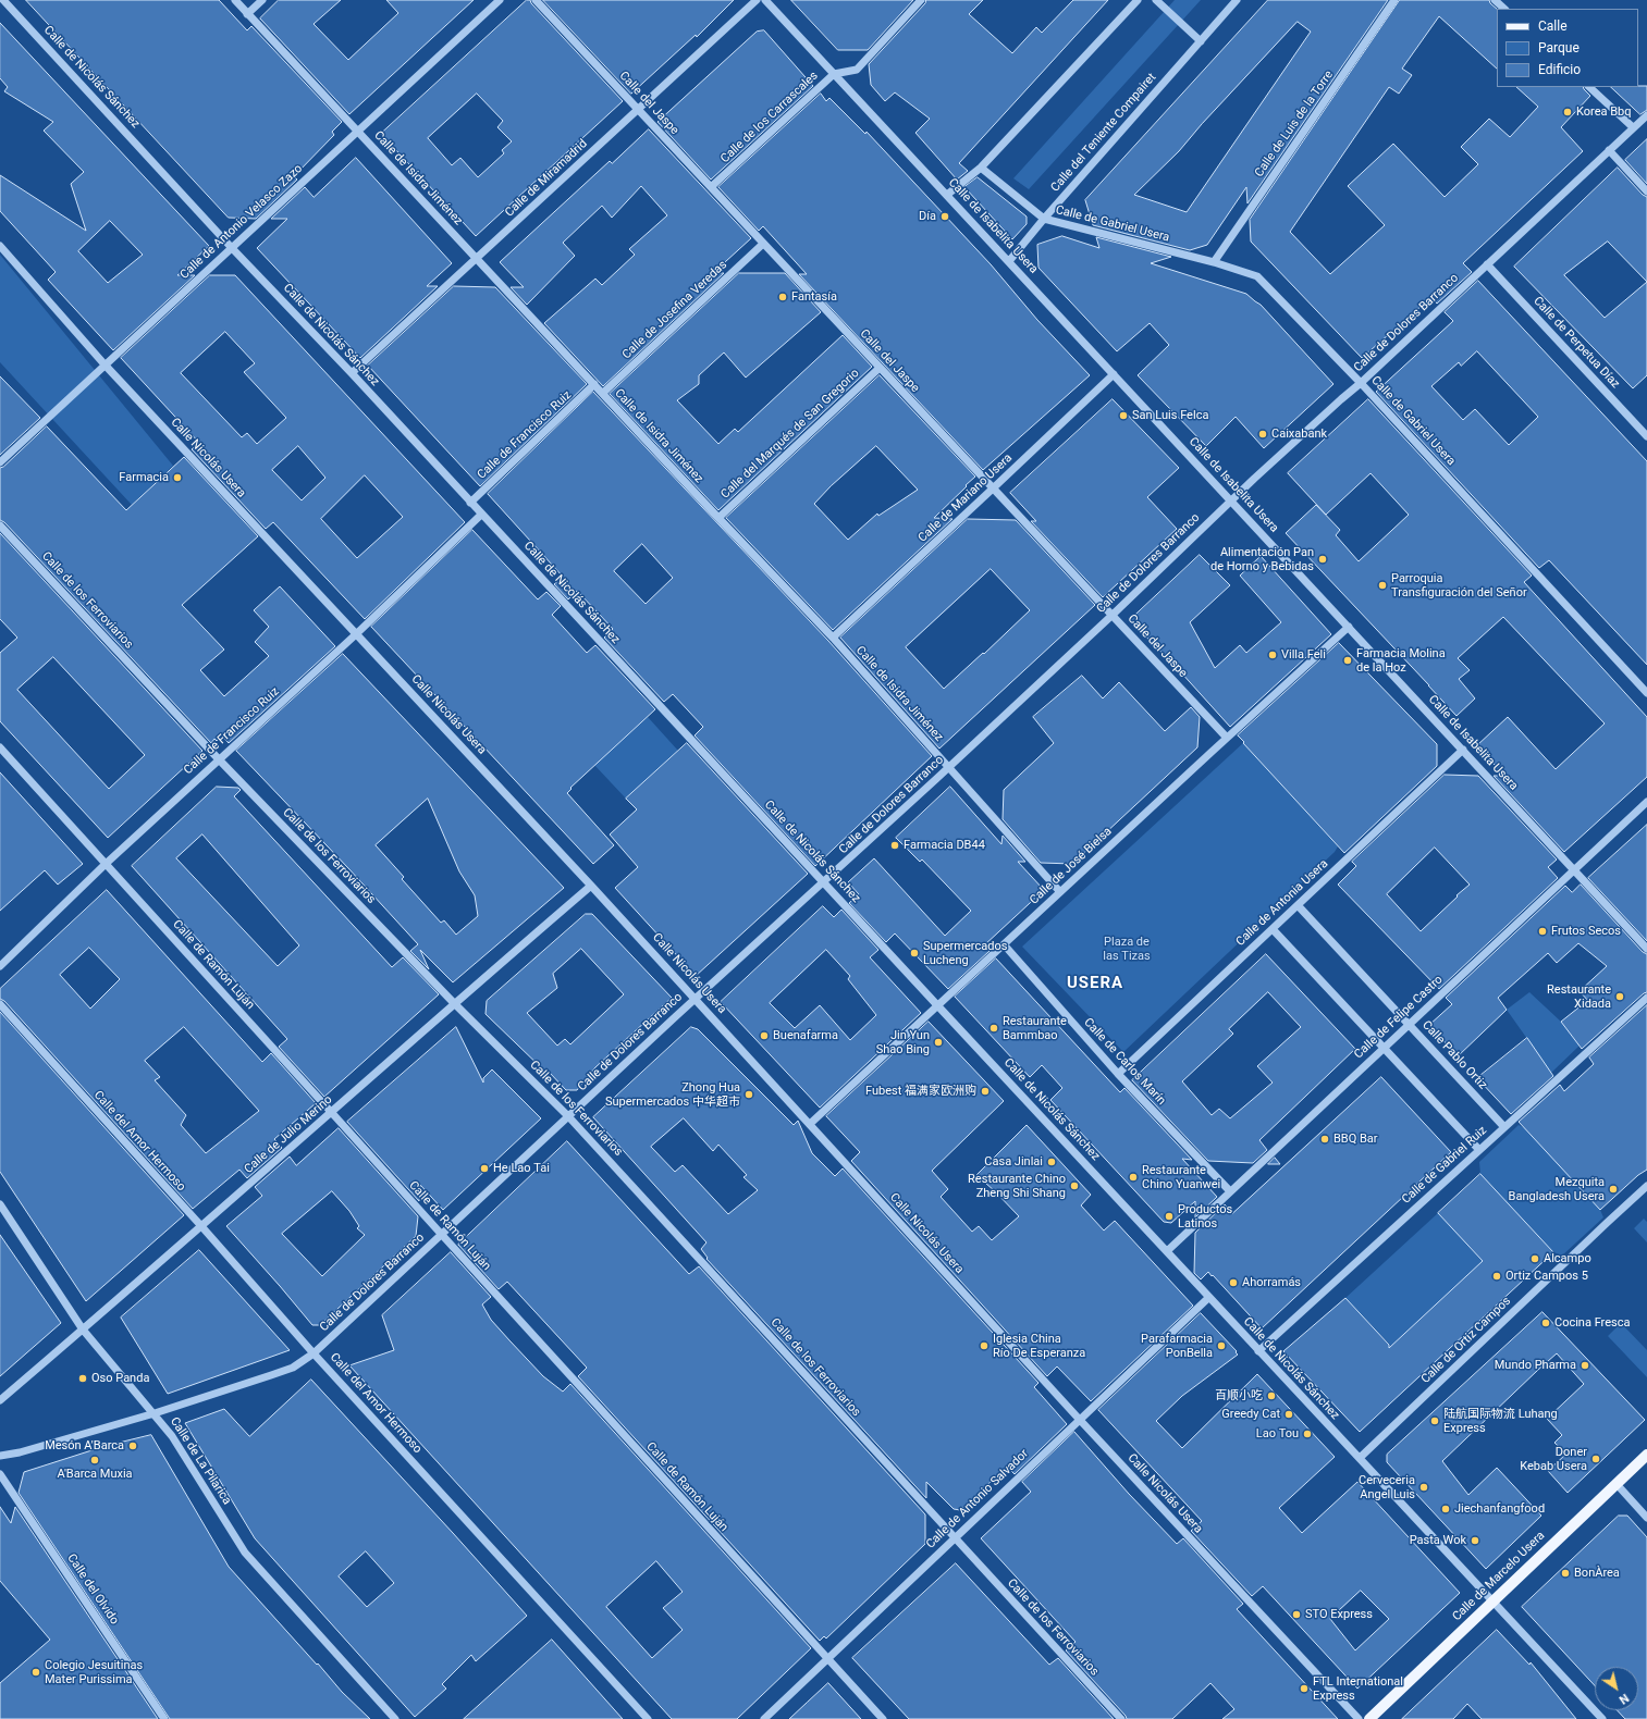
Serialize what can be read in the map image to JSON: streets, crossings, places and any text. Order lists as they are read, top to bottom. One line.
{"streets":{"main road":["Calle de Marcelo Usera"],"street":["Calle de Nicolás Sánchez","Calle del Jaspe","Calle de los Carrascales","Calle de Luis de la Torre","Calle del Teniente Compairet","Calle de Isidra Jiménez","Calle de Miramadrid","Calle de Antonio Velasco Zazo","Calle de Gabriel Usera","Calle de Isabelita Usera","Calle de Josefina Veredas","Calle de Dolores Barranco","Calle de Perpetua Díaz","Calle del Marqués de San Gregorio","Calle de Francisco Ruiz","Calle Nicolás Usera","Calle de Mariano Usera","Calle de los Ferroviarios","Calle de José Bielsa","Calle de Antonia Usera","Calle de Ramón Luján","Calle de Felipe Castro","Calle Pablo Ortiz","Calle de Carlos Marín","Calle de Julio Merino","Calle del Amor Hermoso","Calle de Gabriel Ruiz","Calle de Ortiz Campos","Calle de La Pilarica","Calle de Antonio Salvador","Calle del Olvido"]},"crossings":[["Calle de Nicolás Sánchez","Calle de Miramadrid"],["Calle de Nicolás Sánchez","Calle de Antonio Velasco Zazo"],["Calle de Nicolás Sánchez","Calle de Dolores Barranco"],["Calle de Nicolás Sánchez","Calle de Francisco Ruiz"],["Calle de Nicolás Sánchez","Calle de José Bielsa"],["Calle de Nicolás Sánchez","Calle de Felipe Castro"],["Calle de Nicolás Sánchez","Calle de Gabriel Ruiz"],["Calle de Nicolás Sánchez","Calle de Ortiz Campos"],["Calle de Nicolás Sánchez","Calle de Antonio Salvador"],["Calle de Nicolás Sánchez","Calle de Marcelo Usera"],["Calle del Jaspe","Calle de los Carrascales"],["Calle del Jaspe","Calle de Miramadrid"],["Calle del Jaspe","Calle de Josefina Veredas"],["Calle del Jaspe","Calle de Dolores Barranco"],["Calle del Jaspe","Calle del Marqués de San Gregorio"],["Calle del Jaspe","Calle de Mariano Usera"],["Calle del Jaspe","Calle de José Bielsa"],["Calle de los Carrascales","Calle de Isabelita Usera"],["Calle de Luis de la Torre","Calle de Gabriel Usera"],["Calle del Teniente Compairet","Calle de Gabriel Usera"],["Calle del Teniente Compairet","Calle de Isabelita Usera"],["Calle de Isidra Jiménez","Calle de Miramadrid"],["Calle de Isidra Jiménez","Calle de Antonio Velasco Zazo"],["Calle de Isidra Jiménez","Calle de Josefina Veredas"],["Calle de Isidra Jiménez","Calle de Dolores Barranco"],["Calle de Isidra Jiménez","Calle del Marqués de San Gregorio"],["Calle de Isidra Jiménez","Calle de Francisco Ruiz"],["Calle de Isidra Jiménez","Calle de Mariano Usera"],["Calle de Isidra Jiménez","Calle de José Bielsa"],["Calle de Antonio Velasco Zazo","Calle Nicolás Usera"],["Calle de Gabriel Usera","Calle de Dolores Barranco"],["Calle de Isabelita Usera","Calle de Dolores Barranco"],["Calle de Isabelita Usera","Calle de Mariano Usera"],["Calle de Isabelita Usera","Calle de José Bielsa"],["Calle de Isabelita Usera","Calle de Antonia Usera"],["Calle de Isabelita Usera","Calle de Felipe Castro"],["Calle de Dolores Barranco","Calle de Perpetua Díaz"],["Calle de Dolores Barranco","Calle Nicolás Usera"],["Calle de Dolores Barranco","Calle de los Ferroviarios"],["Calle de Dolores Barranco","Calle de Ramón Luján"],["Calle de Dolores Barranco","Calle del Amor Hermoso"],["Calle de Dolores Barranco","Calle de La Pilarica"],["Calle de Francisco Ruiz","Calle Nicolás Usera"],["Calle de Francisco Ruiz","Calle de los Ferroviarios"],["Calle de Francisco Ruiz","Calle de Ramón Luján"],["Calle Nicolás Usera","Calle de José Bielsa"],["Calle Nicolás Usera","Calle de Julio Merino"],["Calle Nicolás Usera","Calle de Antonio Salvador"],["Calle de los Ferroviarios","Calle de Julio Merino"],["Calle de los Ferroviarios","Calle de Antonio Salvador"],["Calle de José Bielsa","Calle de Carlos Marín"],["Calle de Antonia Usera","Calle Pablo Ortiz"],["Calle de Antonia Usera","Calle de Carlos Marín"],["Calle de Ramón Luján","Calle de Julio Merino"],["Calle de Ramón Luján","Calle de Antonio Salvador"],["Calle de Felipe Castro","Calle Pablo Ortiz"],["Calle de Felipe Castro","Calle de Carlos Marín"],["Calle Pablo Ortiz","Calle de Gabriel Ruiz"],["Calle de Julio Merino","Calle del Amor Hermoso"],["Calle de Julio Merino","Calle de La Pilarica"]],"districts":["USERA"],"parks":["Plaza de las Tizas"],"places":["Korea Bbq","Día","Fantasía","San Luis Felca","Caixabank","Farmacia","Alimentación Pan de Horno y Bebidas","Parroquia Transfiguración del Señor","Villa Feli","Farmacia Molina de la Hoz","Farmacia DB44","Frutos Secos","Supermercados Lucheng","Restaurante Xidada","Restaurante Bammbao","Buenafarma","Jin Yun Shao Bing","Fubest 福满家欧洲购","Zhong Hua Supermercados 中华超市","BBQ Bar","Casa Jinlai","He Lao Tai","Restaurante Chino Yuanwei","Restaurante Chino Zheng Shi Shang","Mezquita Bangladesh Usera","Productos Latinos","Alcampo","Ortiz Campos 5","Ahorramás","Cocina Fresca","Iglesia China Río De Esperanza","Parafarmacia PonBella","Mundo Pharma","Oso Panda","百顺小吃","Greedy Cat","陆航国际物流 Luhang Express","Lao Tou","Mesón A'Barca","Doner Kebab Usera","A'Barca Muxia","Cerveceria Angel Luis","Jiechanfangfood","Pasta Wok","BonÀrea","STO Express","Colegio Jesuitinas Mater Purissima","FTL International Express"],"legend":["Calle","Parque","Edificio"],"north":"bottom right"}
